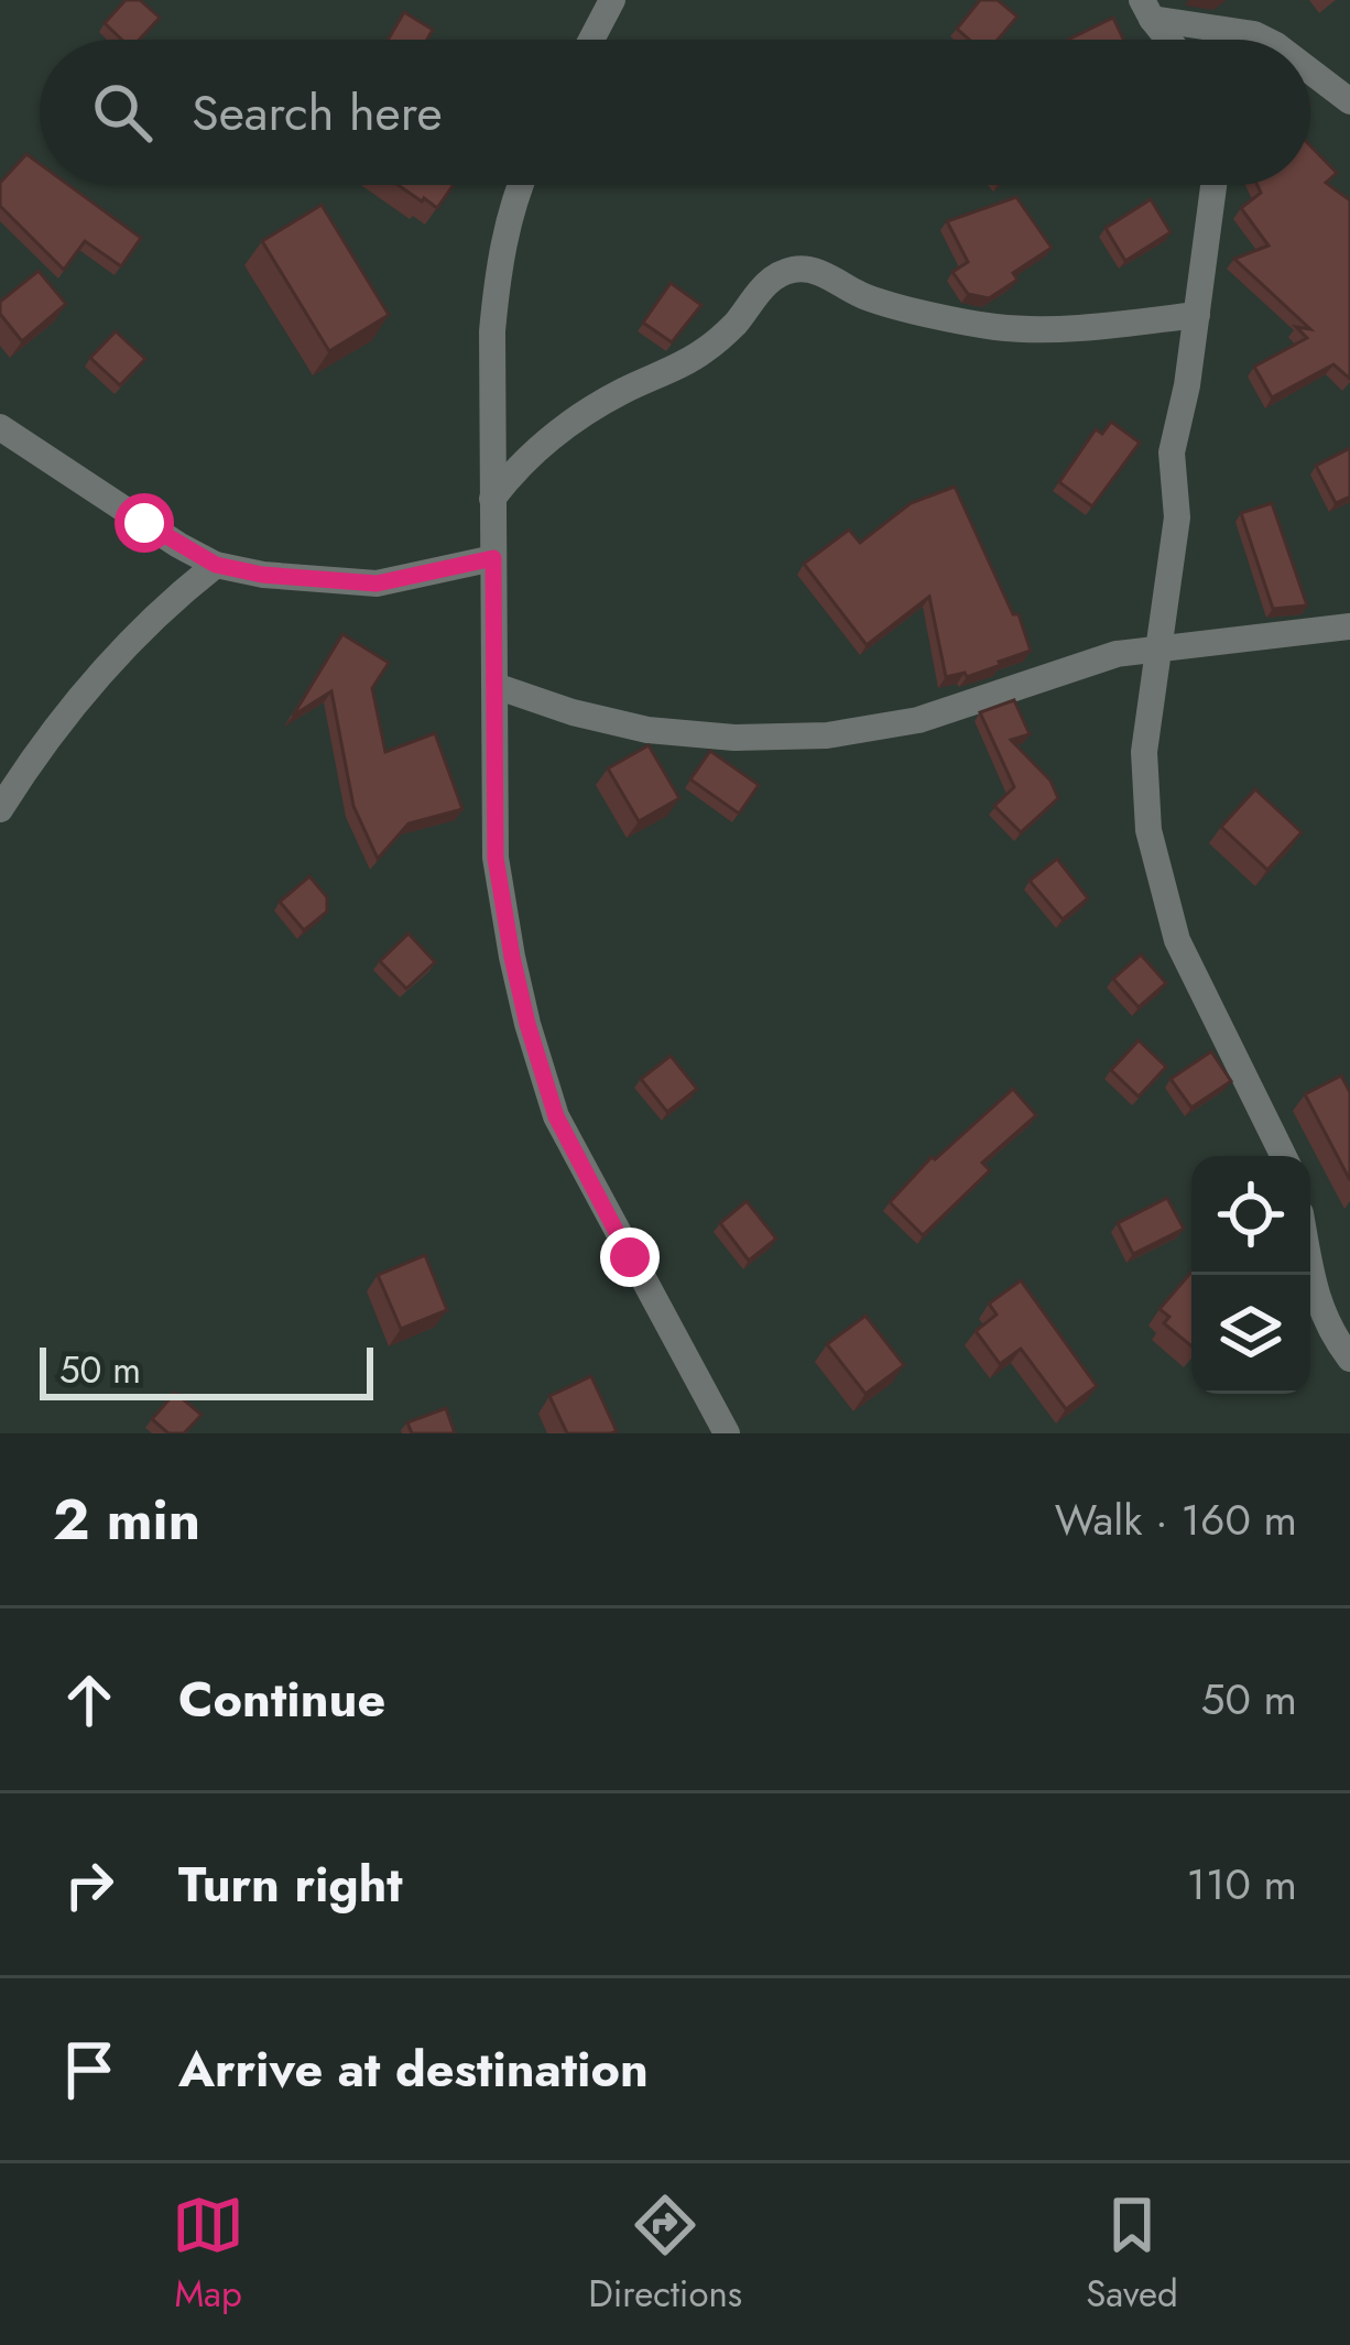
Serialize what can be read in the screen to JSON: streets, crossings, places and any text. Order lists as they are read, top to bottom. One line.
{"scale_bar":"50 m","page":{"search":"Search here","scale":"50 m","heading":["2 min","Walk · 160 m"],"list":[["Continue","50 m"],["Turn right","110 m"],"Arrive at destination"],"nav":["Map","Directions","Saved"]}}
